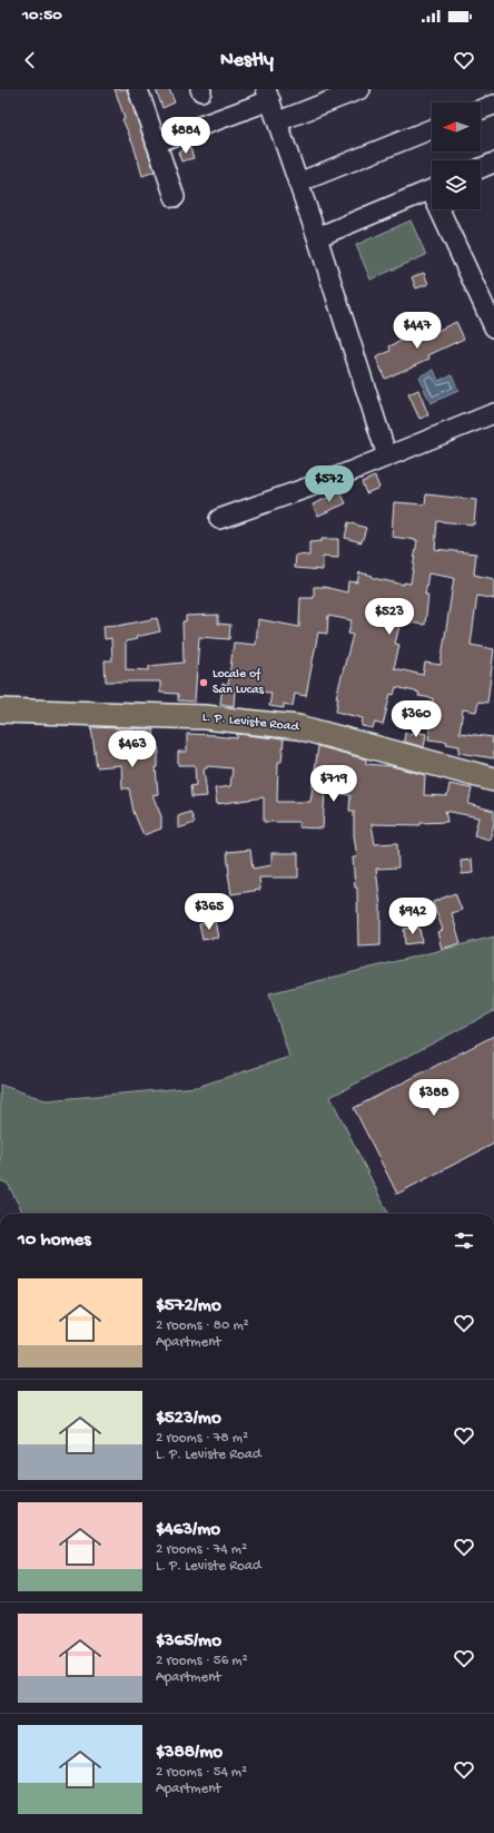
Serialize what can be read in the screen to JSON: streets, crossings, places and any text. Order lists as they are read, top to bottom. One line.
{"streets":{"main road":["L. P. Leviste Road"]},"places":["Locale of San Lucas"],"north":"left","page":{"status":"10:50","header":"Nestly","price":["$884","$447","$572","$523","$360","$463","$719","$365","$942","$388"],"heading":"10 homes","list":[{"name":"$572/mo","note":"2 rooms · 80 m² · Apartment"},{"name":"$523/mo","note":"2 rooms · 78 m² · L. P. Leviste Road"},{"name":"$463/mo","note":"2 rooms · 74 m² · L. P. Leviste Road"},{"name":"$365/mo","note":"2 rooms · 56 m² · Apartment"},{"name":"$388/mo","note":"2 rooms · 54 m² · Apartment"}]}}
